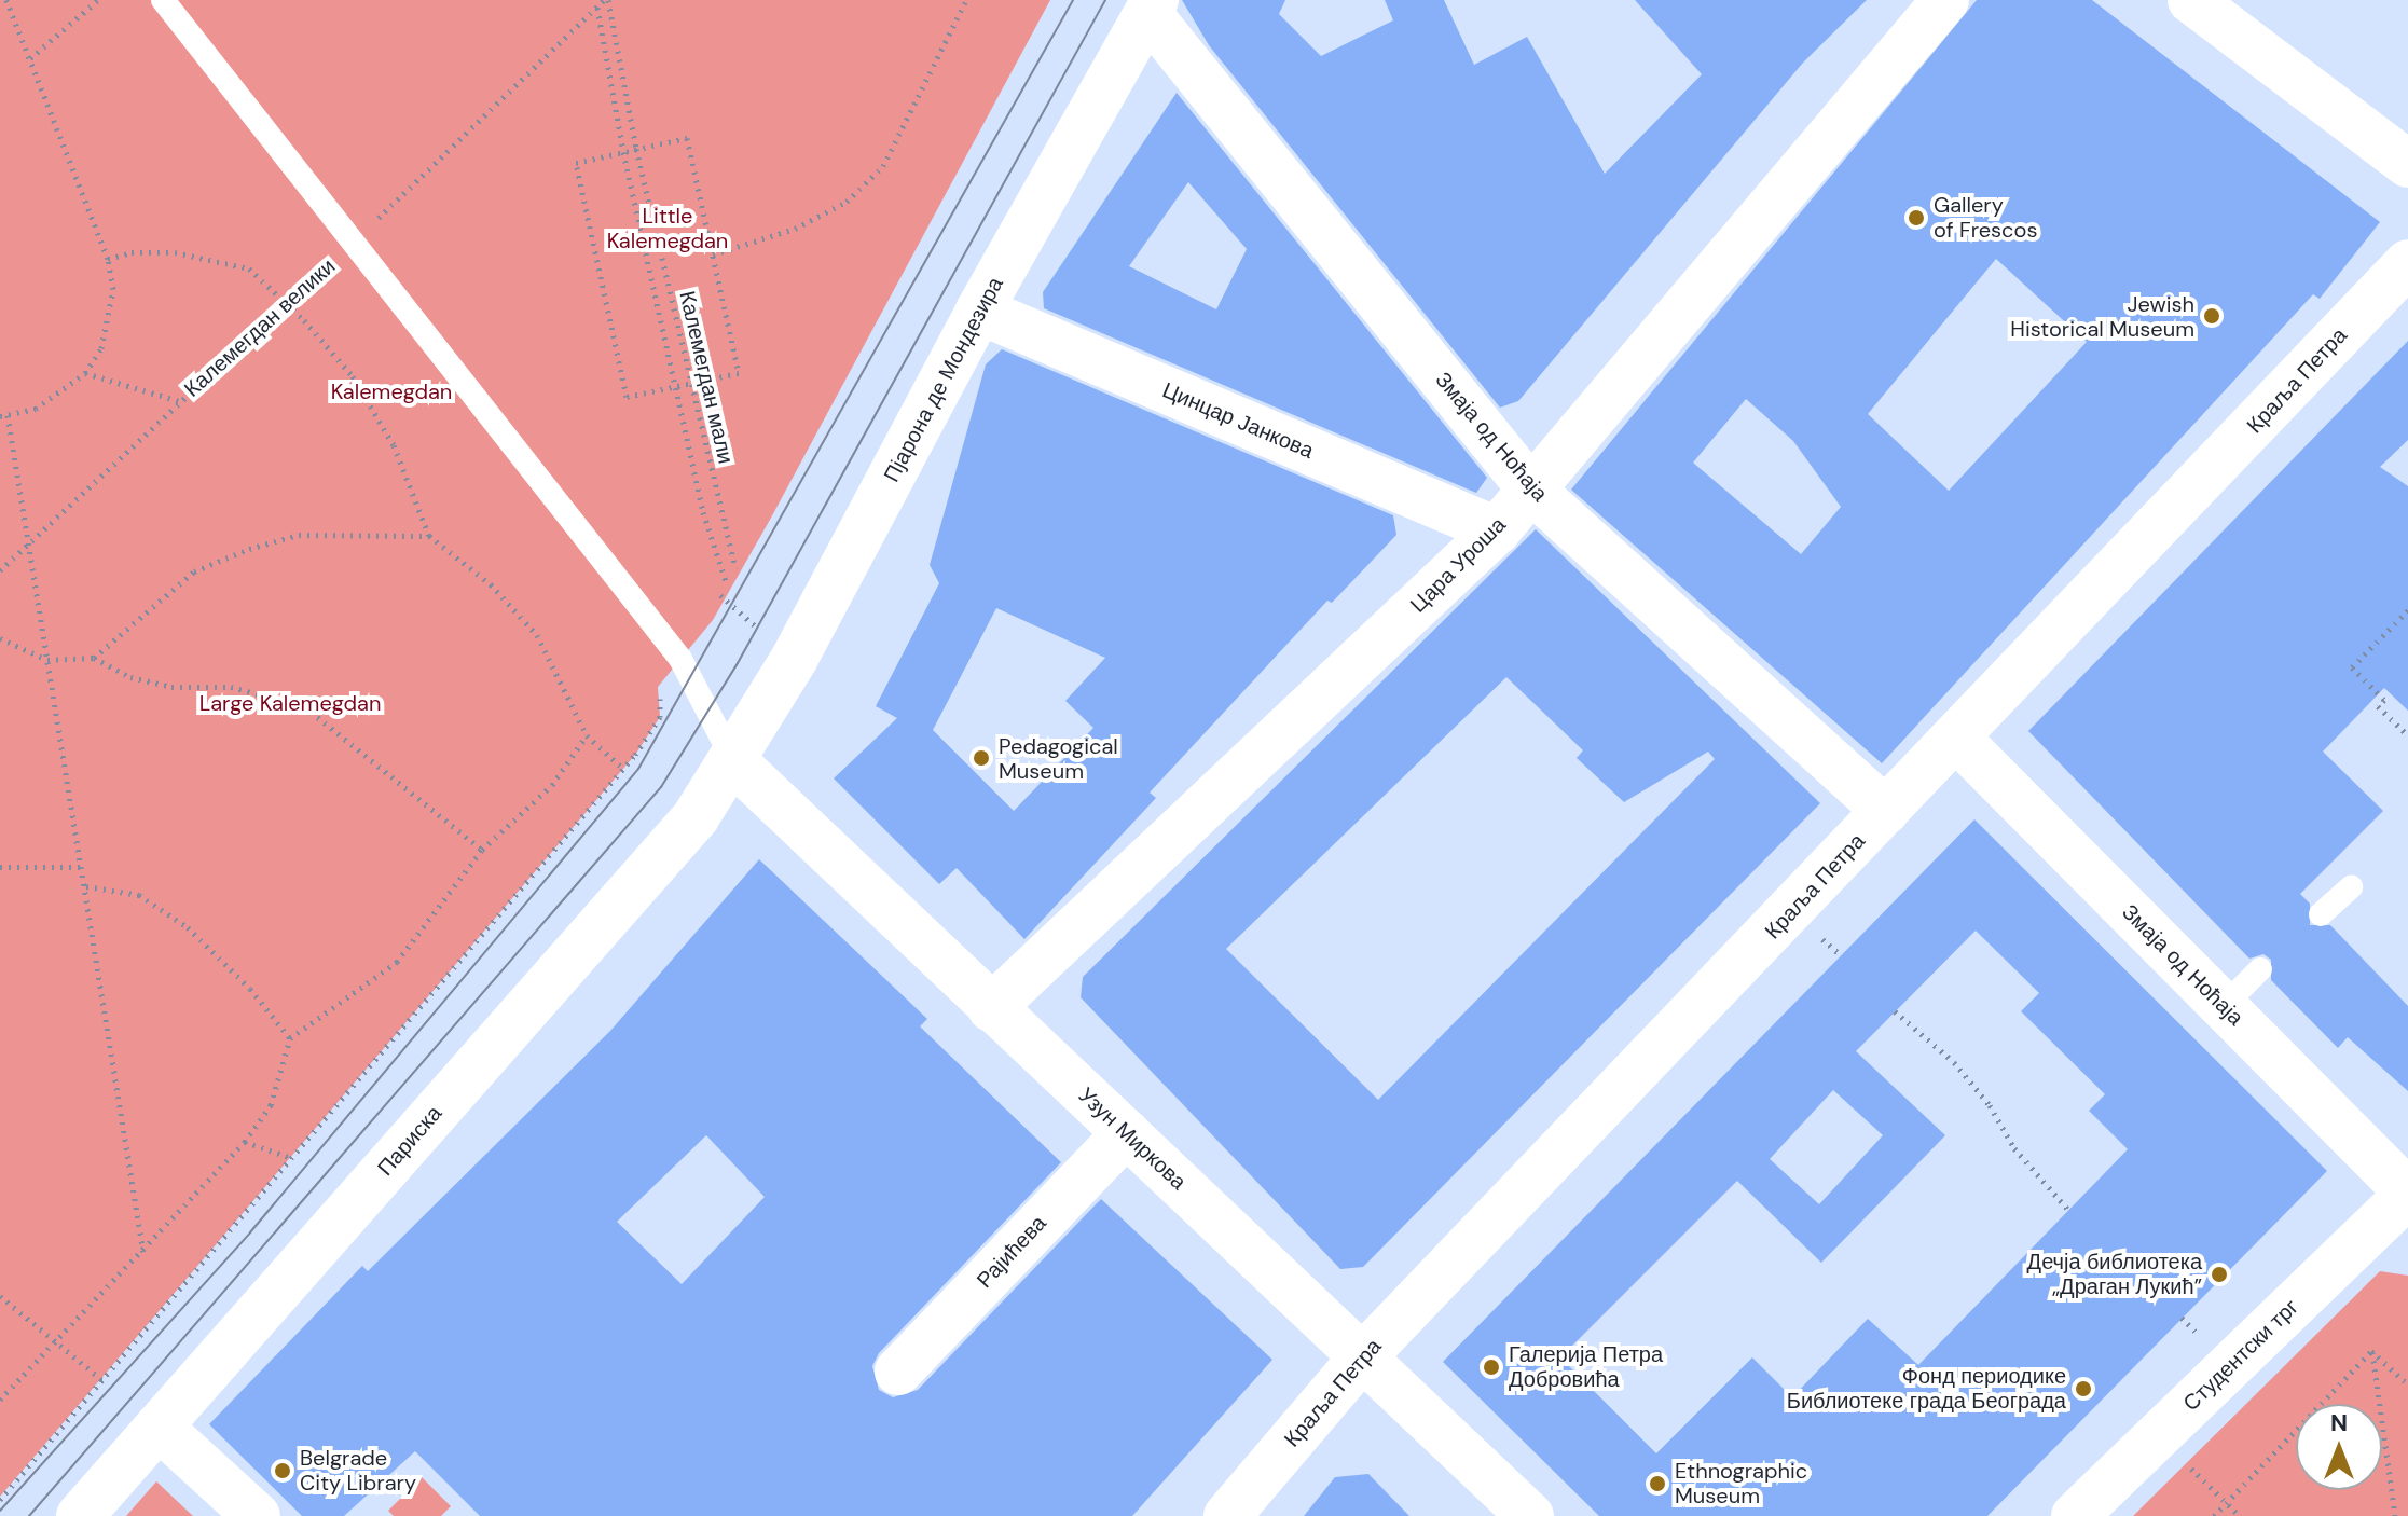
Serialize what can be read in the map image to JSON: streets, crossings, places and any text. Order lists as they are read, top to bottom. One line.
{"streets":{"street":["Пјарона де Мондезира","Краља Петра","Цинцар Јанкова","Змаја од Ноћаја","Цара Уроша","Узун Миркова","Париска","Рајићева","Студентски трг"],"lane":["Калемегдан велики"],"path":["Калемегдан мали"]},"crossings":[["Калемегдан велики","Пјарона де Мондезира"],["Калемегдан велики","Узун Миркова"],["Калемегдан велики","Париска"],["Пјарона де Мондезира","Цинцар Јанкова"],["Пјарона де Мондезира","Змаја од Ноћаја"],["Пјарона де Мондезира","Узун Миркова"],["Пјарона де Мондезира","Париска"],["Краља Петра","Змаја од Ноћаја"],["Краља Петра","Узун Миркова"],["Цинцар Јанкова","Цара Уроша"],["Змаја од Ноћаја","Цара Уроша"],["Змаја од Ноћаја","Студентски трг"],["Цара Уроша","Узун Миркова"],["Узун Миркова","Париска"],["Узун Миркова","Рајићева"]],"parks":["Little Kalemegdan","Kalemegdan","Large Kalemegdan"],"places":["Gallery of Frescos","Jewish Historical Museum","Pedagogical Museum","Дечја библиотека „Драган Лукић”","Галерија Петра Добровића","Фонд периодике Библиотеке града Београда","Belgrade City Library","Ethnographic Museum"],"north":"top"}
